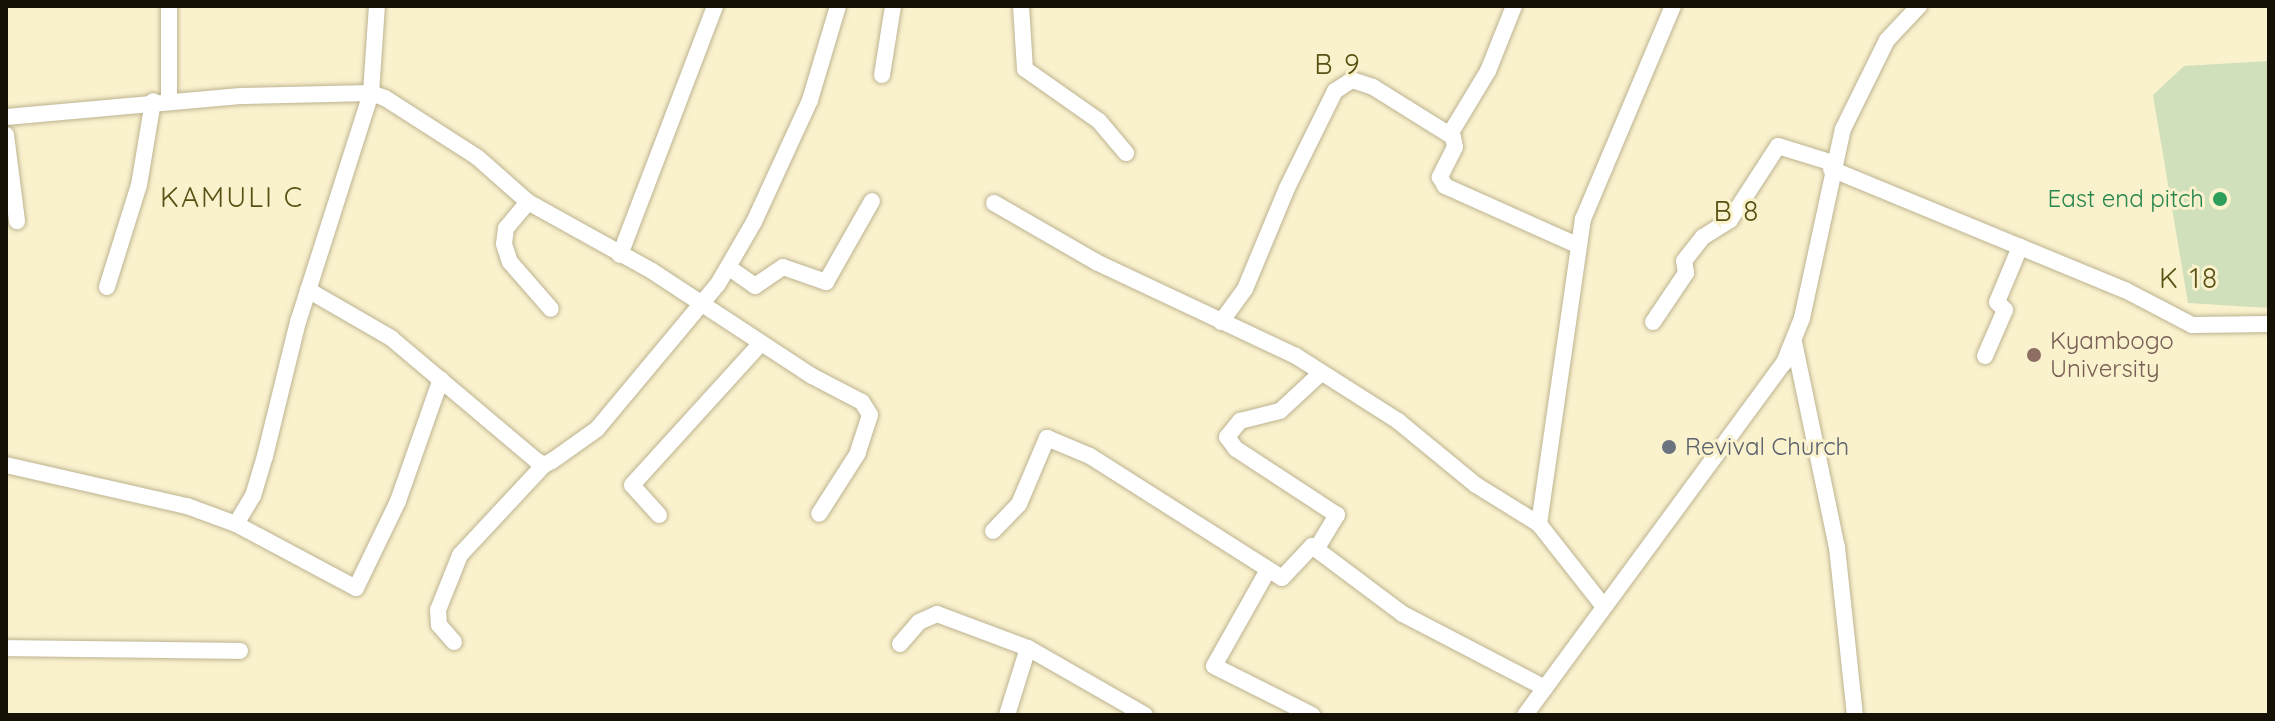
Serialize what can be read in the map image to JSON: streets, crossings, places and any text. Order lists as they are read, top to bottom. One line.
{"districts":["B 9","KAMULI C","B 8","K 18"],"places":["East end pitch","Kyambogo University","Revival Church"]}
